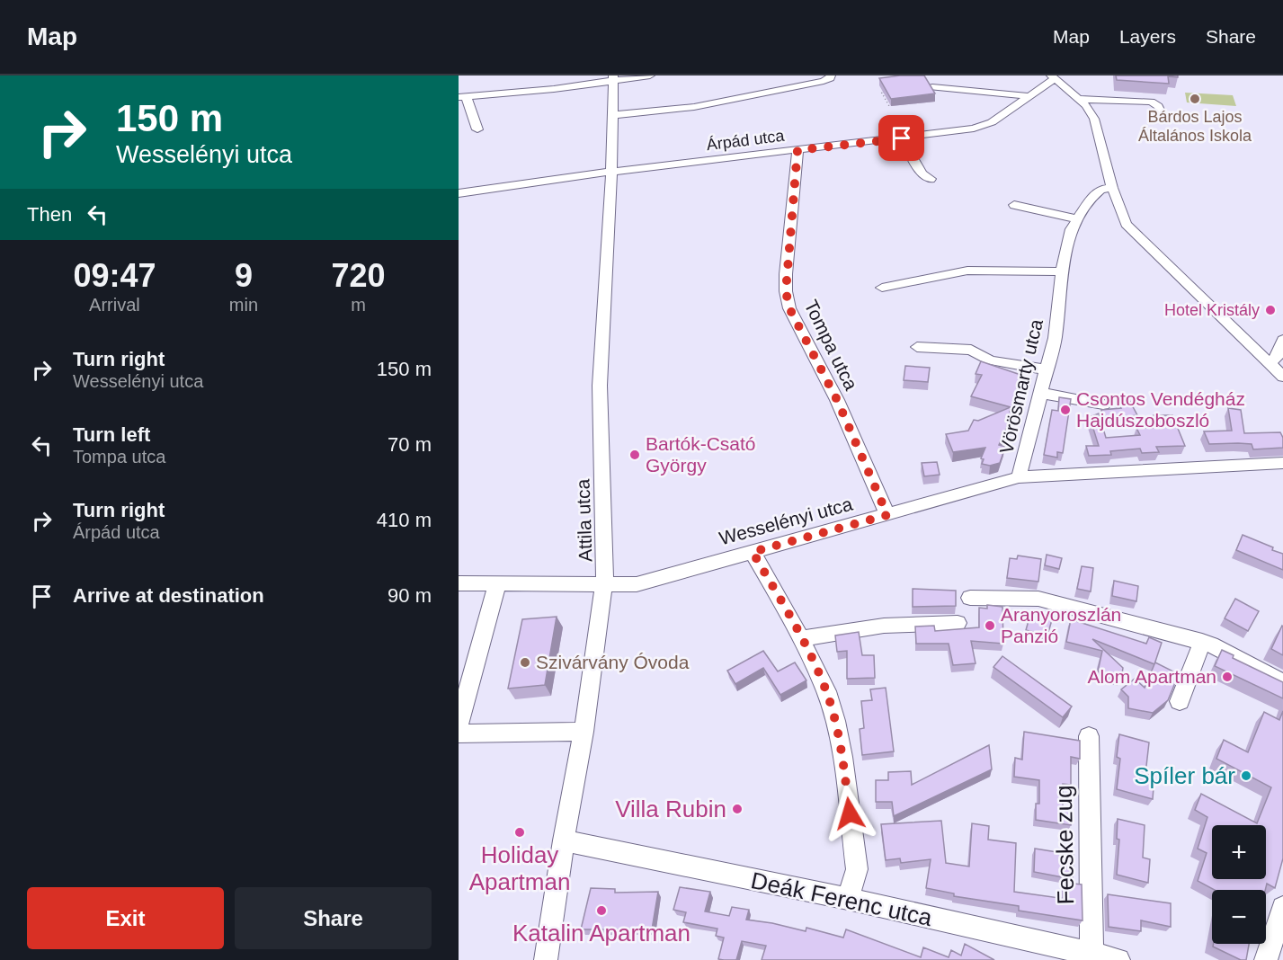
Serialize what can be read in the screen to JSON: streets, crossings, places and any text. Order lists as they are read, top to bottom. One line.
{"streets":{"street":["Árpád utca","Tompa utca","Vörösmarty utca","Attila utca","Wesselényi utca","Fecske zug","Deák Ferenc utca"]},"crossings":[["Árpád utca","Tompa utca"],["Árpád utca","Attila utca"],["Tompa utca","Wesselényi utca"],["Vörösmarty utca","Wesselényi utca"],["Attila utca","Wesselényi utca"],["Attila utca","Deák Ferenc utca"],["Fecske zug","Deák Ferenc utca"]],"places":["Bárdos Lajos Általános Iskola","Hotel Kristály","Csontos Vendégház Hajdúszoboszló","Bartók-Csató György","Aranyoroszlán Panzió","Szivárvány Óvoda","Alom Apartman","Spíler bár","Villa Rubin","Holiday Apartman","Katalin Apartman"],"page":{"header":"Map","nav":["Map","Layers","Share"],"turn":["150 m","Wesselényi utca"],"then":"Then","eta":["09:47","Arrival","9","min","720","m"],"list":[{"name":"Turn right","note":"Wesselényi utca","value":"150 m"},{"name":"Turn left","note":"Tompa utca","value":"70 m"},{"name":"Turn right","note":"Árpád utca","value":"410 m"},{"name":"Arrive at destination","value":"90 m"}],"map_buttons":["+","−"],"buttons":["Exit","Share"]}}
